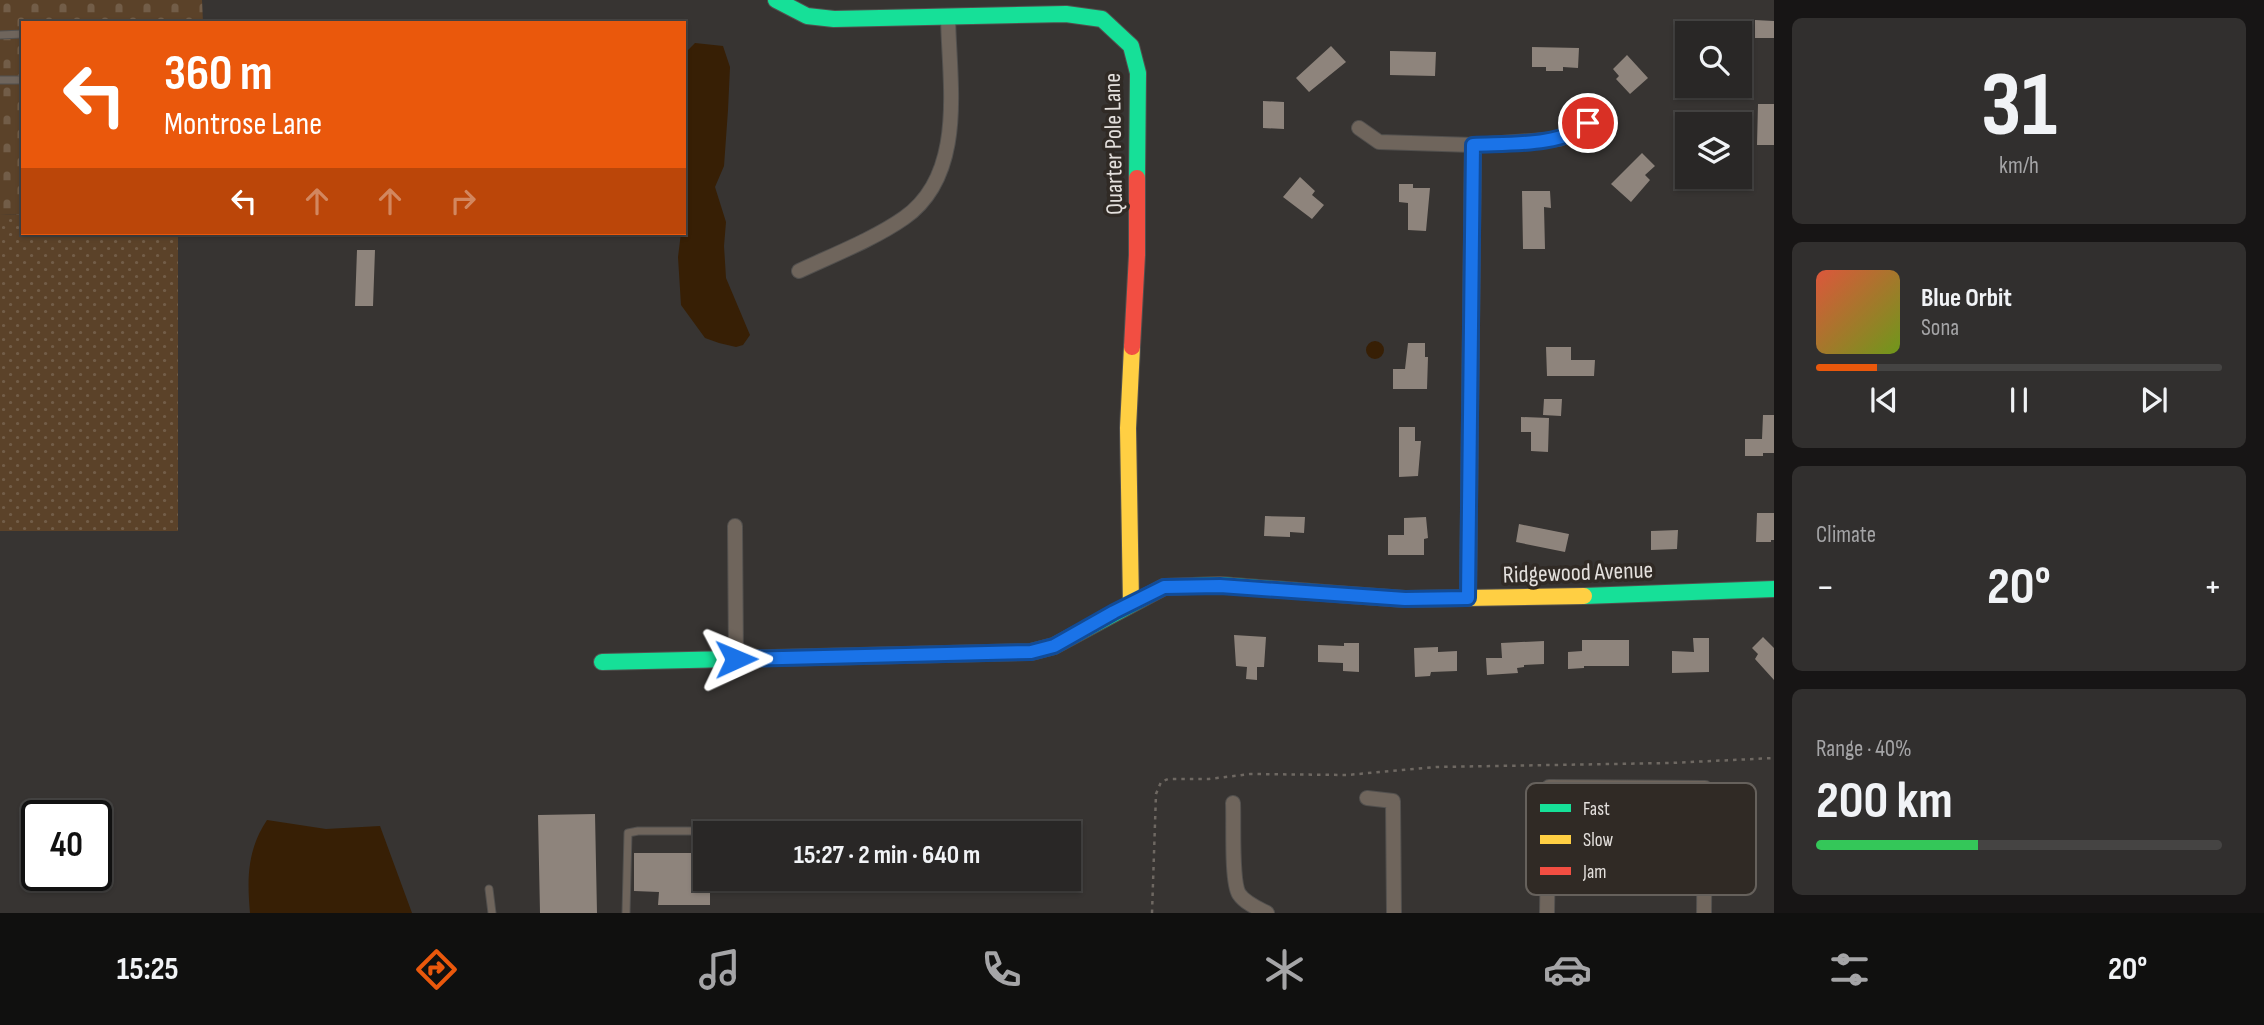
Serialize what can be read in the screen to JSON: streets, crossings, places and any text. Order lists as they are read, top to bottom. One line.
{"streets":{"street":["Quarter Pole Lane","Ridgewood Avenue"]},"crossings":[["Quarter Pole Lane","Ridgewood Avenue"]],"legend":["Fast","Slow","Jam"],"page":{"tile":[["31","km/h"],"Climate",["Range · 40%","200 km"]],"turn":["360 m","Montrose Lane"],"song":["Blue Orbit","Sona"],"heat":["−","20°","+"],"limit":"40","trip":"15:27 · 2 min · 640 m","tabs":["15:25","20°"]}}
